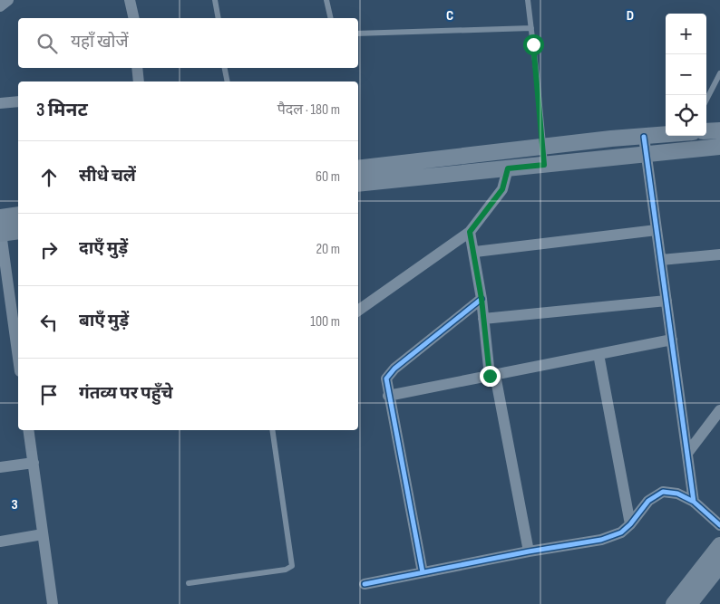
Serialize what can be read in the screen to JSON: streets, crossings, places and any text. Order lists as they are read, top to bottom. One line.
{"page":{"map_buttons":["+","−"],"search":"यहाँ खोजें","heading":["3 मिनट","पैदल · 180 m"],"list":[["सीधे चलें","60 m"],["दाएँ मुड़ें","20 m"],["बाएँ मुड़ें","100 m"],"गंतव्य पर पहुँचे"]},"grid":{"columns":["C","D"],"rows":["3"]}}
